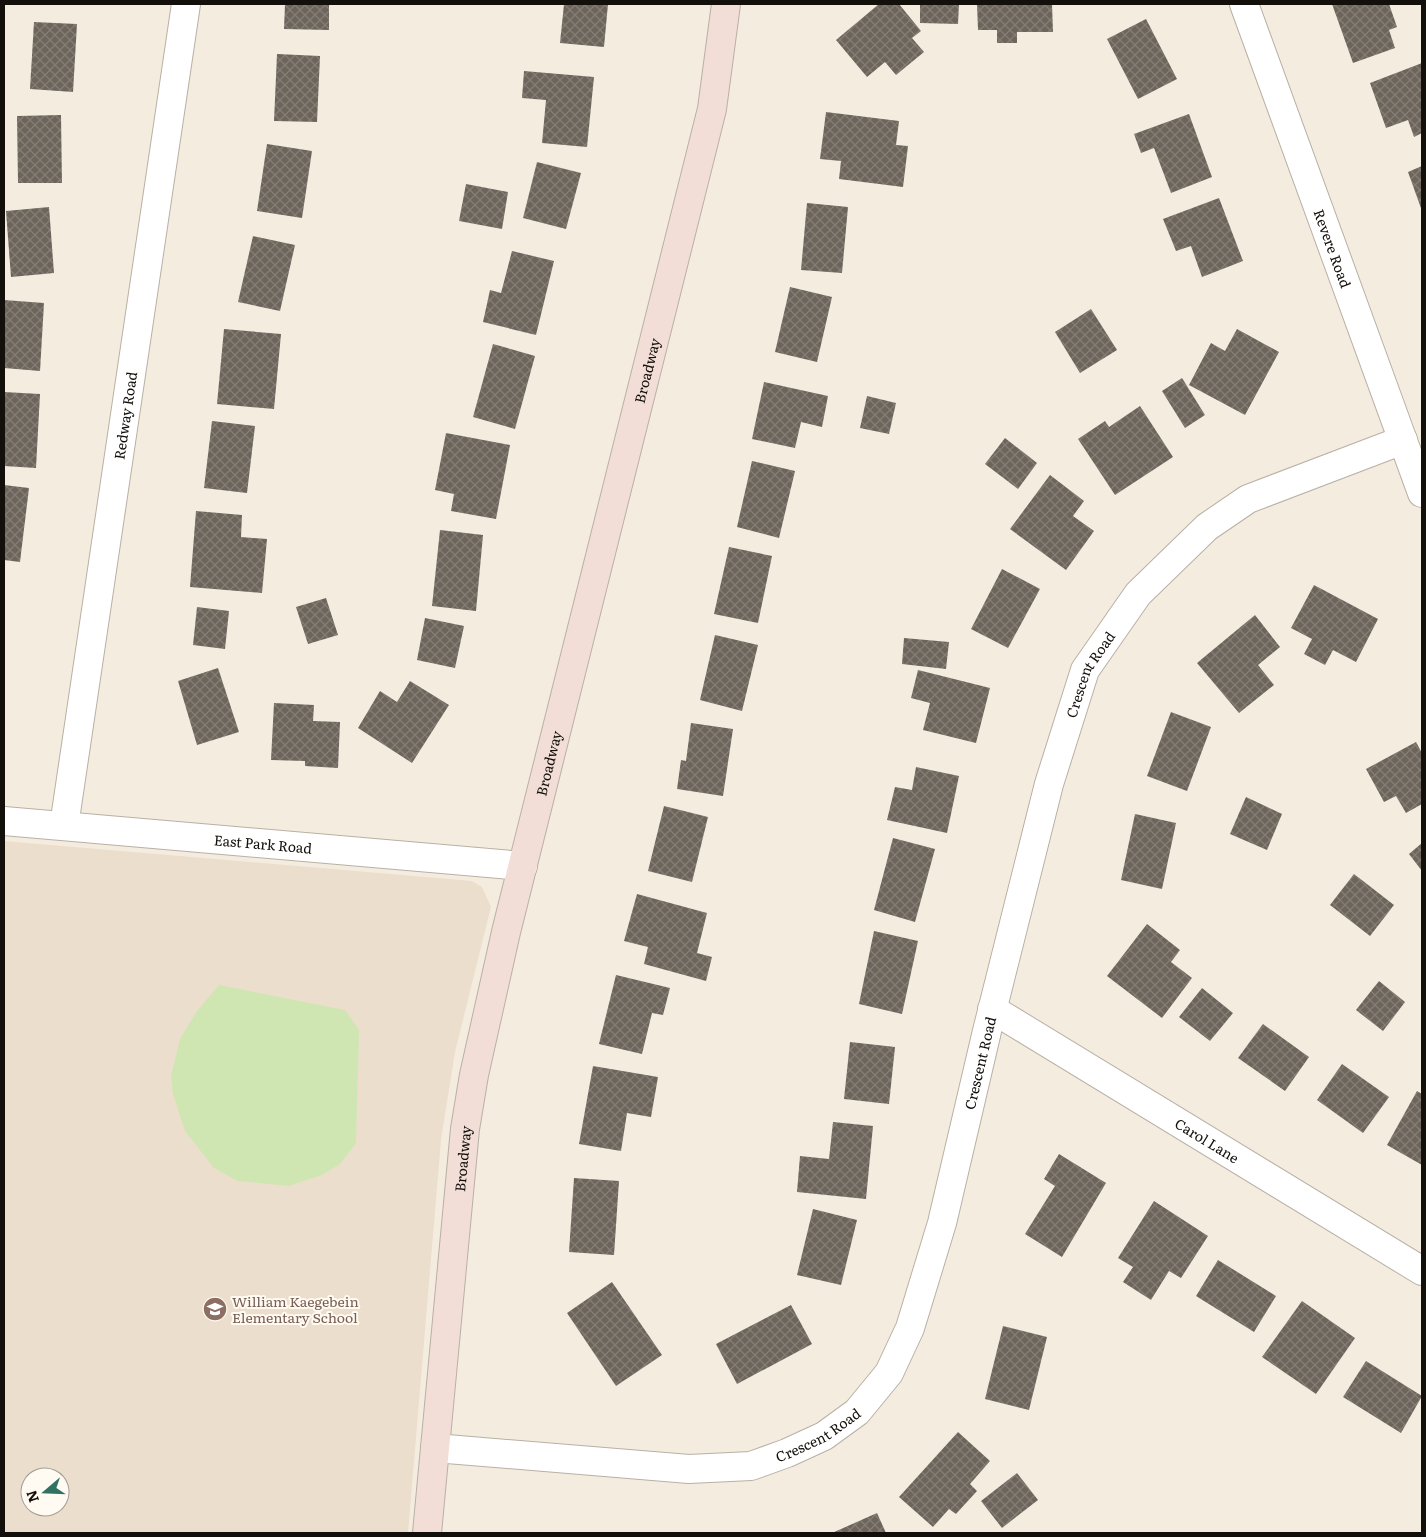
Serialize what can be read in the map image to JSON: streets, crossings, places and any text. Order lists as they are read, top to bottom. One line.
{"streets":{"street":["Revere Road","Broadway","Redway Road","Crescent Road","East Park Road","Carol Lane"]},"crossings":[["Revere Road","Crescent Road"],["Broadway","Crescent Road"],["Broadway","East Park Road"],["Redway Road","East Park Road"],["Crescent Road","Carol Lane"]],"places":{"school or university":["William Kaegebein Elementary School"]},"north":"left"}
